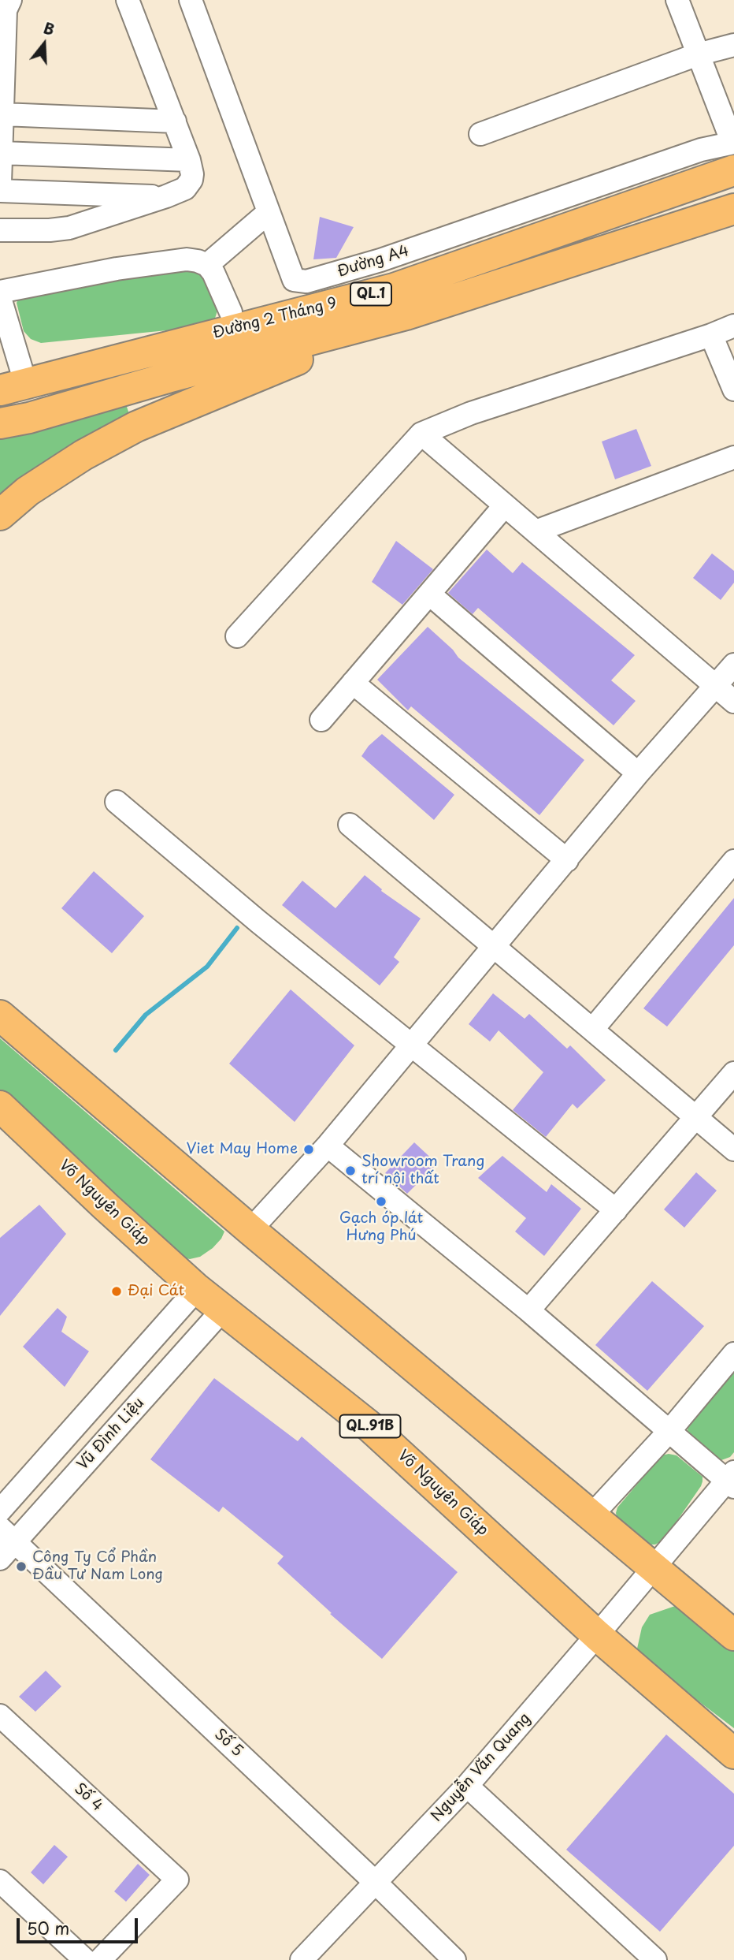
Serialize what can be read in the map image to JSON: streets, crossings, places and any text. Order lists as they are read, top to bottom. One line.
{"streets":{"highway":["QL.1","Đường 2 Tháng 9","Võ Nguyên Giáp","QL.91B"],"street":["Đường A4","Vũ Đình Liệu","Số 5","Nguyễn Văn Quang","Số 4"]},"crossings":[["Đường A4","Đường 2 Tháng 9"],["Võ Nguyên Giáp","Vũ Đình Liệu"],["Võ Nguyên Giáp","Nguyễn Văn Quang"],["Vũ Đình Liệu","Số 5"],["Số 5","Nguyễn Văn Quang"]],"places":["Viet May Home","Showroom Trang trí nội thất","Gạch óp lát Hưng Phú","Đại Cát","Công Ty Cổ Phần Đầu Tư Nam Long"],"scale_bar":"50 m","north":"top"}
